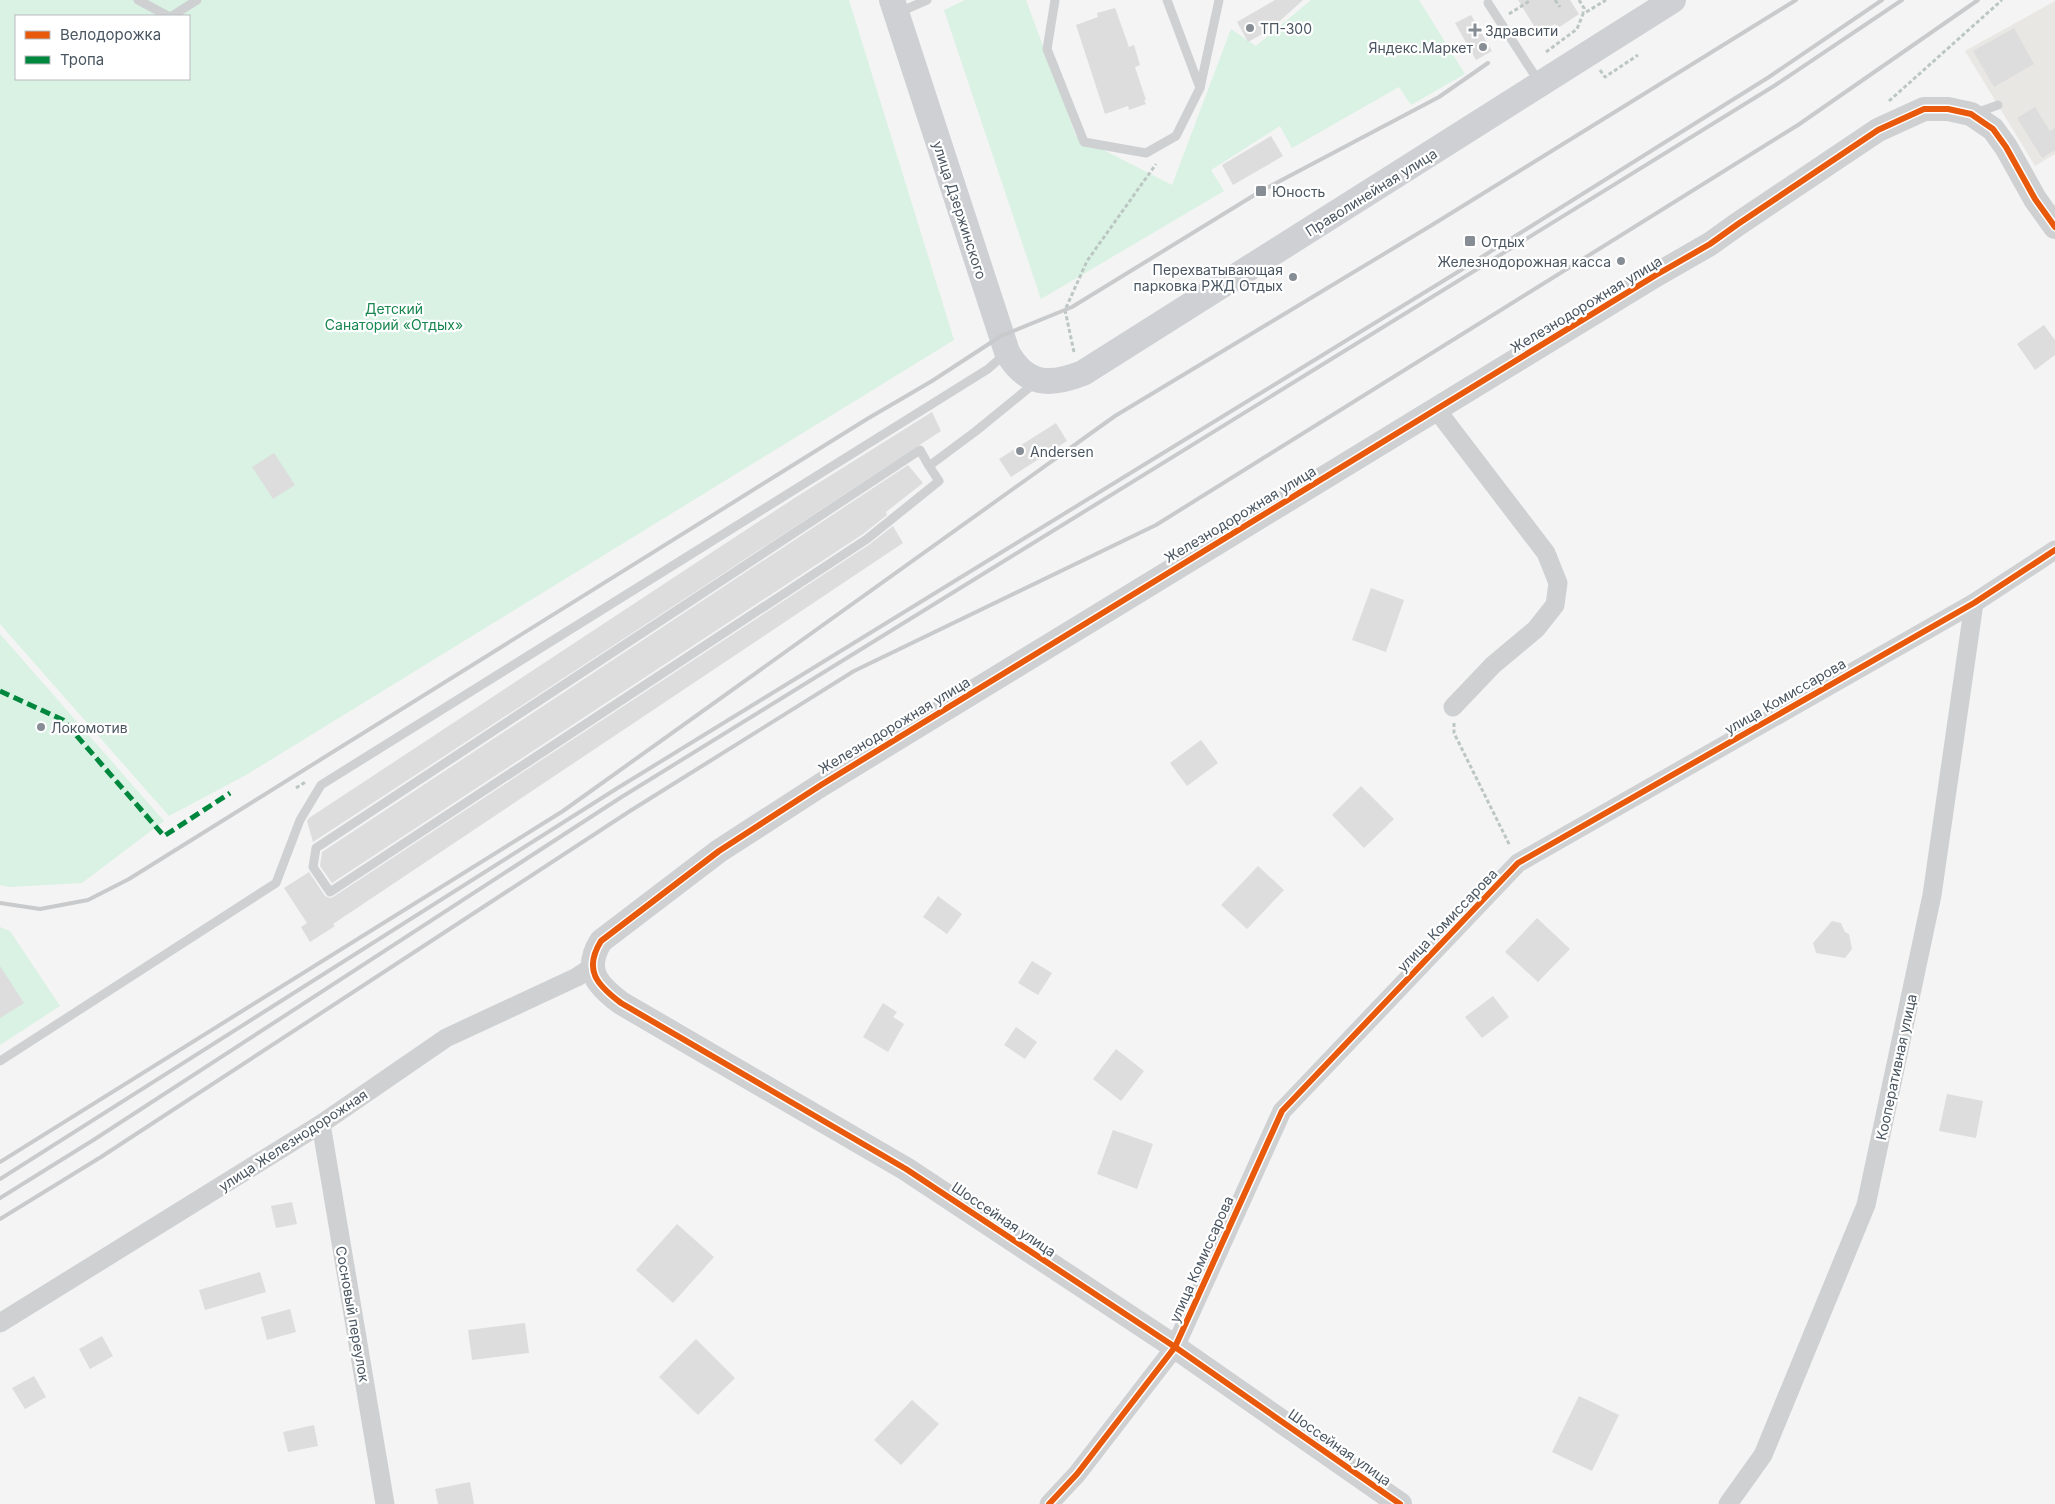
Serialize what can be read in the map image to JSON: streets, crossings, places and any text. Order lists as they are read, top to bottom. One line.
{"streets":{"main road":["Праволинейная улица","улица Дзержинского"],"street":["Железнодорожная улица","улица Комиссарова","Кооперативная улица","улица Железнодорожная","Шоссейная улица","Сосновый переулок"]},"crossings":[["Железнодорожная улица","улица Железнодорожная"],["Железнодорожная улица","Шоссейная улица"],["улица Комиссарова","Кооперативная улица"],["улица Комиссарова","Шоссейная улица"],["улица Железнодорожная","Шоссейная улица"],["улица Железнодорожная","Сосновый переулок"]],"parks":["Детский Санаторий «Отдых»"],"places":{"other":["ТП-300","Яндекс.Маркет","Железнодорожная касса","Перехватывающая парковка РЖД Отдых","Andersen","Локомотив"],"health":["Здравсити"],"transit":["Юность","Отдых"]},"legend":["Велодорожка","Тропа"]}
